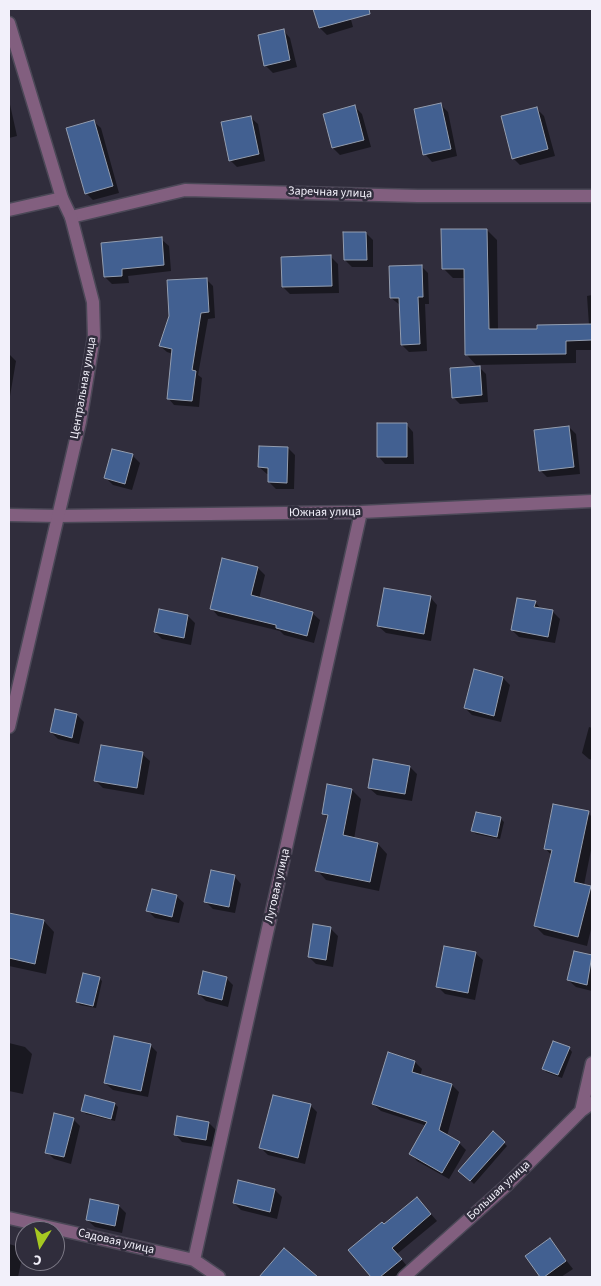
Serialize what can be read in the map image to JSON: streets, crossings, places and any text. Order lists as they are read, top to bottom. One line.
{"streets":{"street":["Заречная улица","Центральная улица","Южная улица","Луговая улица","Большая улица","Садовая улица"]},"crossings":[["Заречная улица","Центральная улица"],["Центральная улица","Южная улица"],["Южная улица","Луговая улица"],["Луговая улица","Садовая улица"]],"north":"bottom"}
